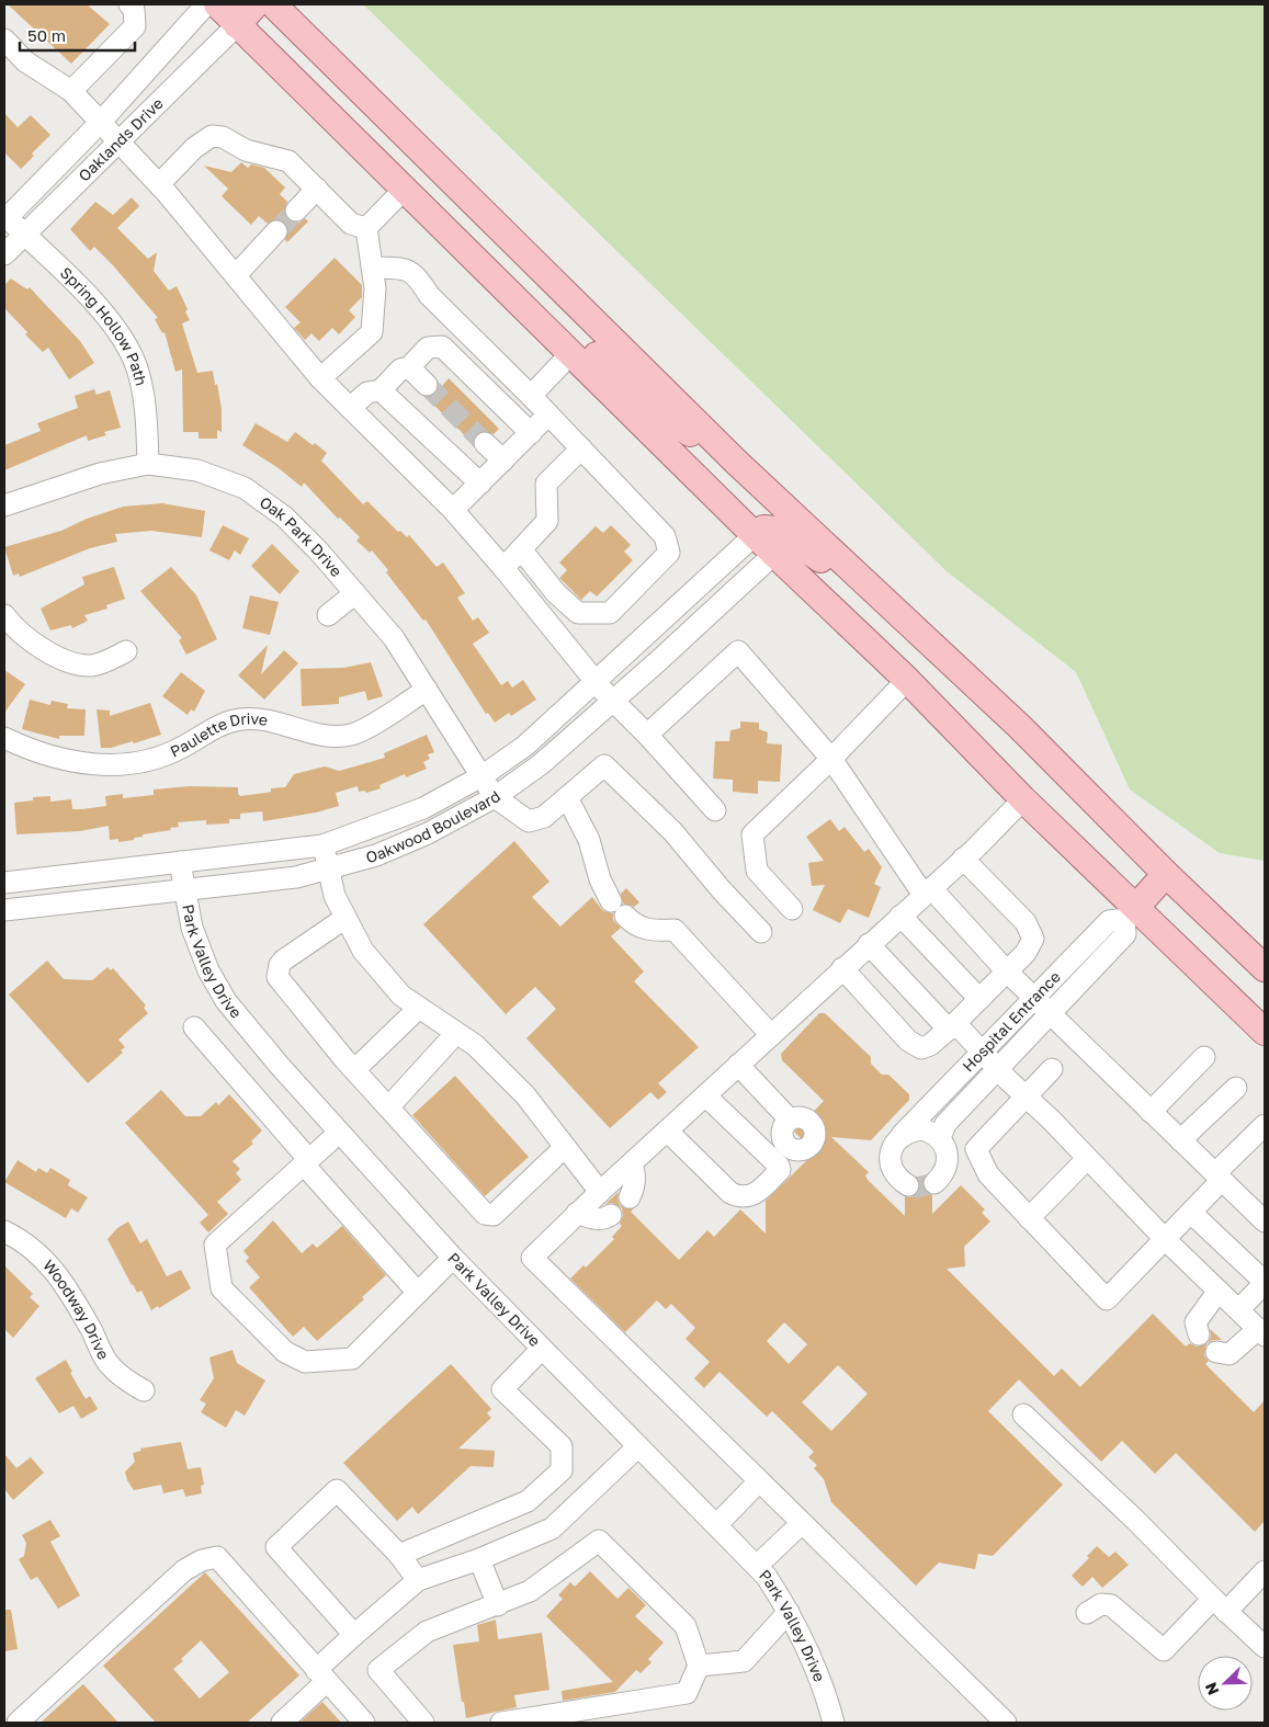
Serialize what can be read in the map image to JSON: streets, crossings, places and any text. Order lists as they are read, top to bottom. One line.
{"streets":{"street":["Oaklands Drive","Spring Hollow Path","Oak Park Drive","Paulette Drive","Oakwood Boulevard","Park Valley Drive","Hospital Entrance","Woodway Drive"]},"crossings":[["Oaklands Drive","Spring Hollow Path"],["Spring Hollow Path","Oak Park Drive"],["Oak Park Drive","Paulette Drive"],["Oak Park Drive","Oakwood Boulevard"],["Oakwood Boulevard","Park Valley Drive"]],"scale_bar":"50 m","north":"bottom left"}
